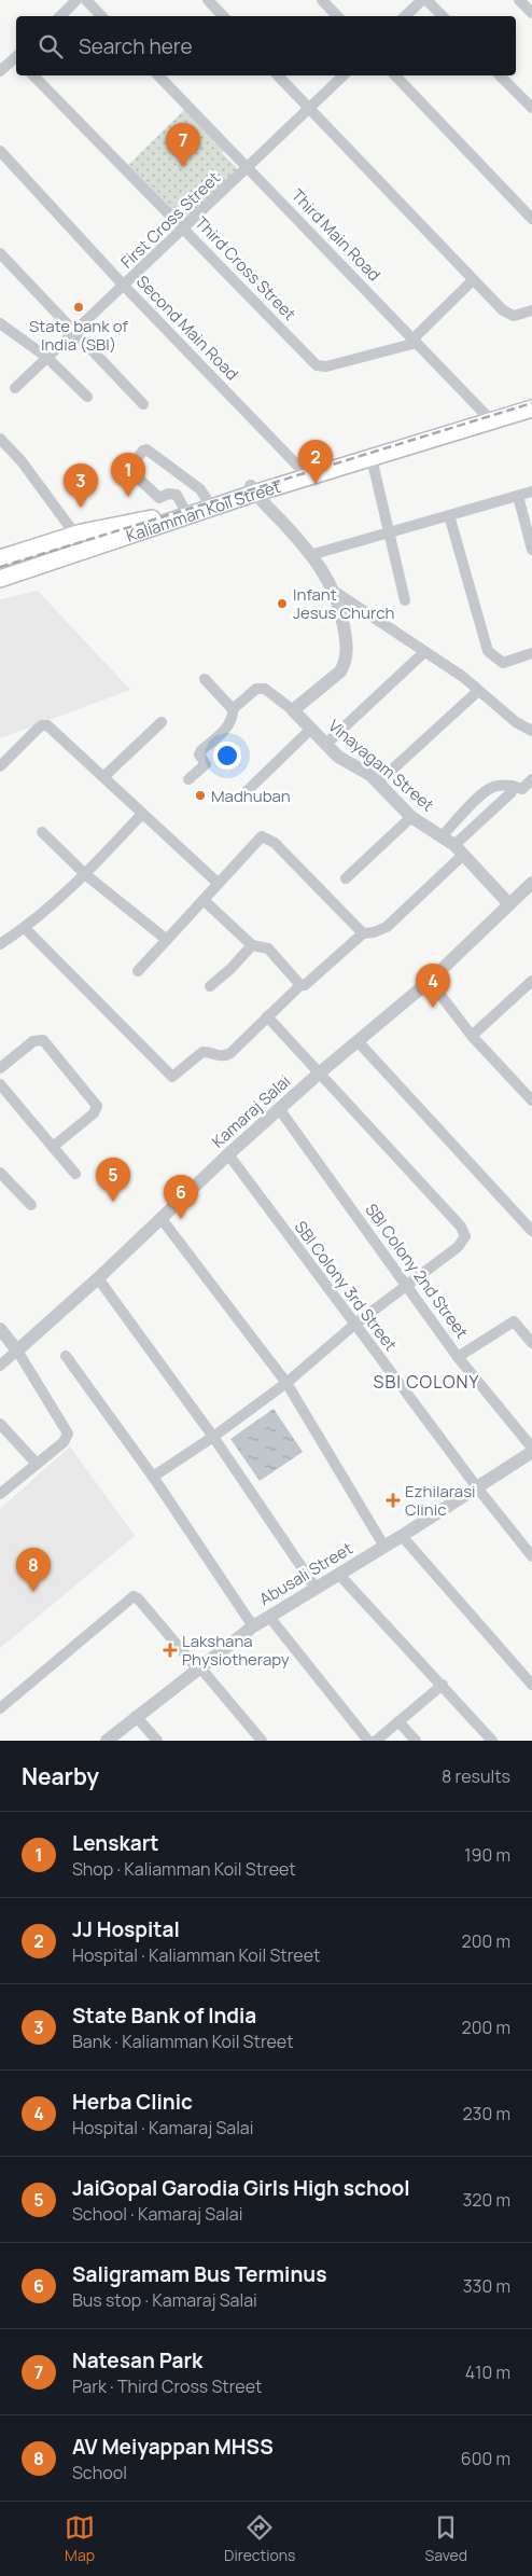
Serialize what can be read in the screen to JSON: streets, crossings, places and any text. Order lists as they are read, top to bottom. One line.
{"streets":{"main road":["Kaliamman Koil Street"],"street":["First Cross Street","Third Main Road","Third Cross Street","Second Main Road","Vinayagam Street","Kamaraj Salai","SBI Colony 2nd Street","SBI Colony 3rd Street","Abusali Street"]},"crossings":[["First Cross Street","Third Main Road"],["First Cross Street","Third Cross Street"],["First Cross Street","Second Main Road"],["Third Main Road","Third Cross Street"],["Third Main Road","Kaliamman Koil Street"],["Second Main Road","Kaliamman Koil Street"],["Vinayagam Street","Kamaraj Salai"],["Kamaraj Salai","SBI Colony 2nd Street"],["Kamaraj Salai","SBI Colony 3rd Street"],["SBI Colony 2nd Street","Abusali Street"],["SBI Colony 3rd Street","Abusali Street"]],"districts":["SBI COLONY"],"places":{"other":["State bank of India (SBI)","Infant Jesus Church","Madhuban"],"health":["Ezhilarasi Clinic","Lakshana Physiotherapy"]},"page":{"search":"Search here","pins":["7","2","1","3","4","5","6","8"],"heading":["Nearby","8 results"],"list":[{"mark":"1","name":"Lenskart","note":"Shop · Kaliamman Koil Street","value":"190 m"},{"mark":"2","name":"JJ Hospital","note":"Hospital · Kaliamman Koil Street","value":"200 m"},{"mark":"3","name":"State Bank of India","note":"Bank · Kaliamman Koil Street","value":"200 m"},{"mark":"4","name":"Herba Clinic","note":"Hospital · Kamaraj Salai","value":"230 m"},{"mark":"5","name":"JaiGopal Garodia Girls High school","note":"School · Kamaraj Salai","value":"320 m"},{"mark":"6","name":"Saligramam Bus Terminus","note":"Bus stop · Kamaraj Salai","value":"330 m"},{"mark":"7","name":"Natesan Park","note":"Park · Third Cross Street","value":"410 m"},{"mark":"8","name":"AV Meiyappan MHSS","note":"School","value":"600 m"}],"nav":["Map","Directions","Saved"]}}
